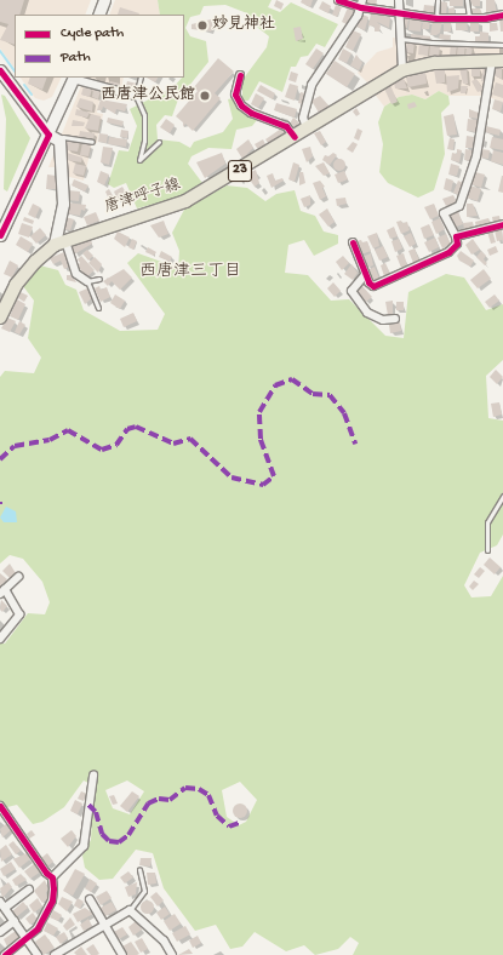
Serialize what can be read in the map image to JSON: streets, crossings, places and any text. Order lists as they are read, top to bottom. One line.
{"streets":{"main road":["23","唐津呼子線"]},"districts":["西唐津三丁目"],"places":["妙見神社","西唐津公民館"],"legend":["Cycle path","Path"]}
